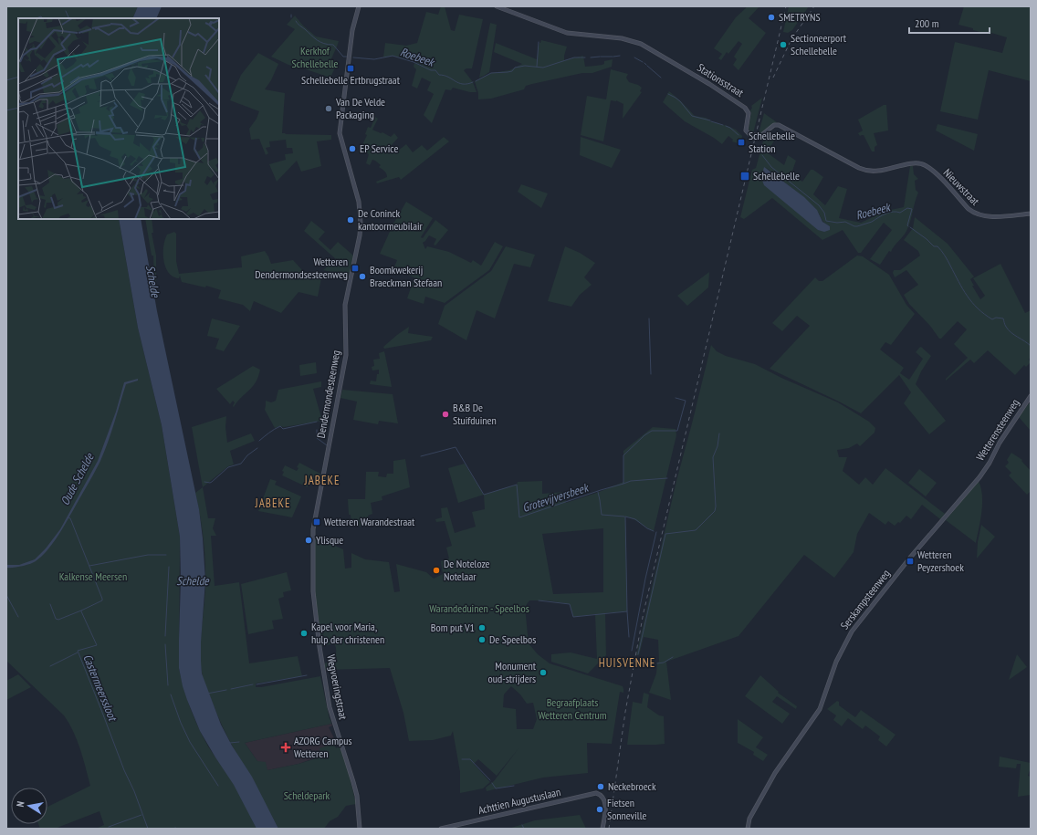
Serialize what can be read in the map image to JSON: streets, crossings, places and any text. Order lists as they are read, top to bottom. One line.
{"streets":{"street":["Stationsstraat","Nieuwstraat","Dendermondesteenweg","Wetterensteenweg","Serskampsteenweg","Wegvoeringstraat","Achttien Augustuslaan"]},"crossings":[["Stationsstraat","Nieuwstraat"],["Dendermondesteenweg","Wegvoeringstraat"],["Wetterensteenweg","Serskampsteenweg"]],"districts":["JABEKE","JABEKE","HUISVENNE"],"water":["Roebeek","Schelde","Oude Schelde","Grotevijversbeek","Castermeerssloot"],"parks":["Kerkhof Schellebelle","Kalkense Meersen","Warandeduinen - Speelbos","Begraafplaats Wetteren Centrum","Scheldepark"],"places":{"other":["SMETRYNS","Sectioneerport Schellebelle","Van De Velde Packaging","EP Service","De Coninck kantoormeubilair","Boomkwekerij Braeckman Stefaan","B&B De Stuifduinen","Ylisque","De Noteloze Notelaar","Bom put V1","Kapel voor Maria, hulp der christenen","De Speelbos","Monument oud-strijders","Neckebroeck","Fietsen Sonneville"],"transit":["Schellebelle Ertbrugstraat","Schellebelle Station","Schellebelle","Wetteren Dendermondsesteenweg","Wetteren Warandestraat","Wetteren Peyzershoek"],"health":["AZORG Campus Wetteren"]},"scale_bar":"200 m","north":"left"}
